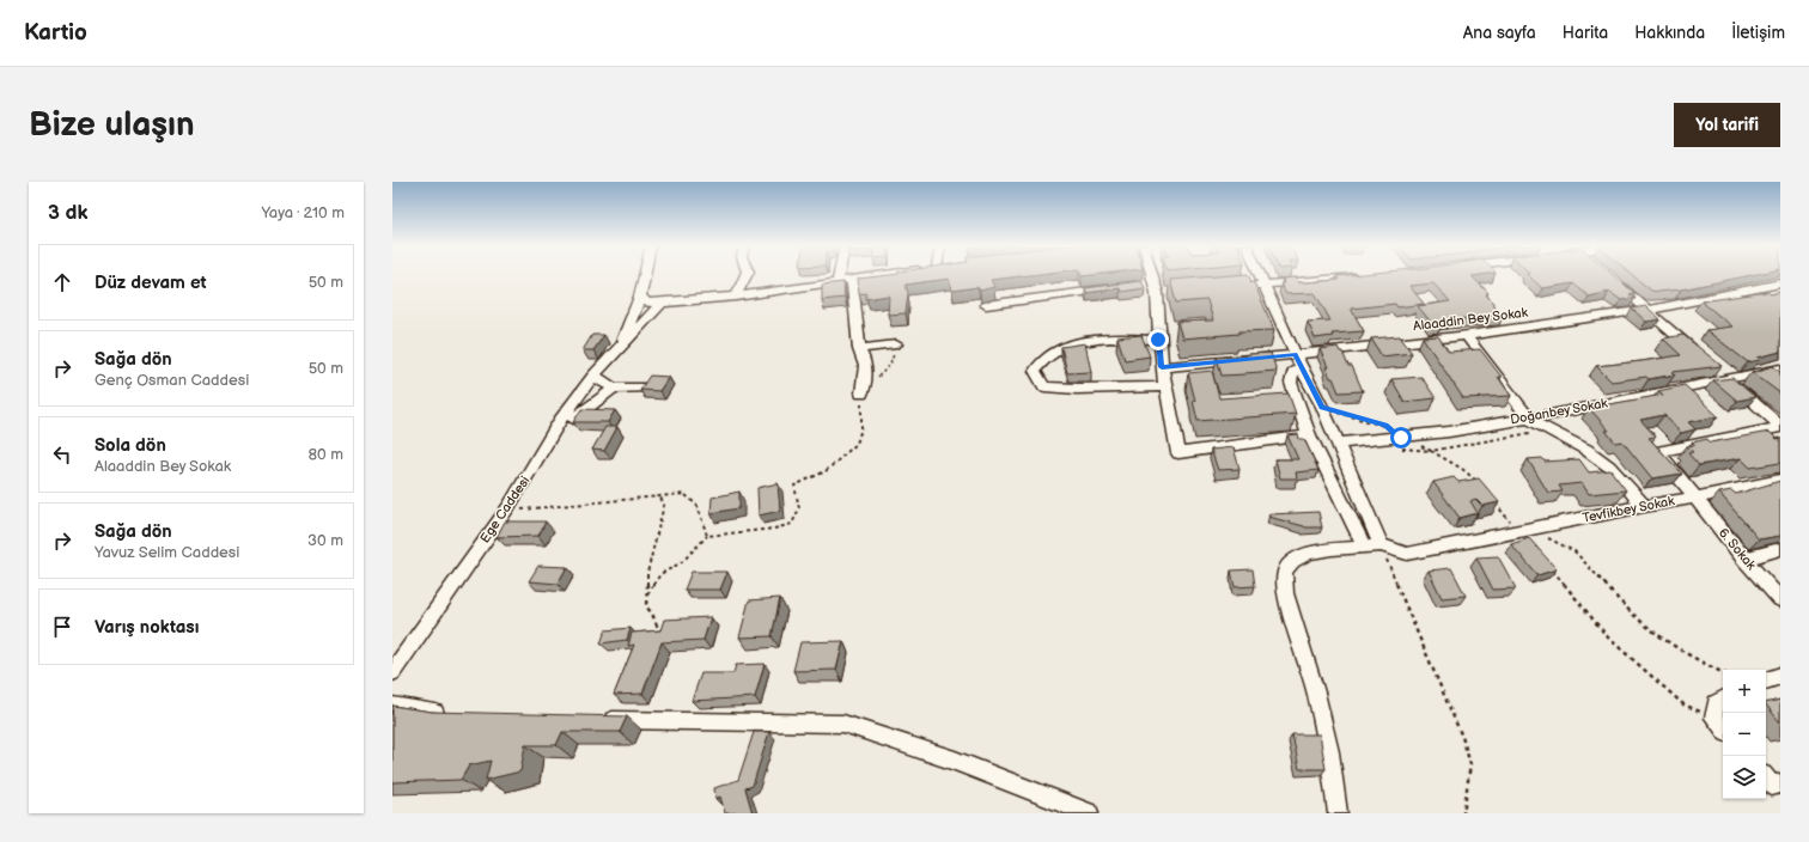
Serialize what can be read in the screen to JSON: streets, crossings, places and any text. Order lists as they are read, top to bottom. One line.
{"streets":{"street":["Alaaddin Bey Sokak","Doğanbey Sokak","Ege Caddesi","Tevfikbey Sokak","6. Sokak"]},"crossings":[["Tevfikbey Sokak","6. Sokak"]],"page":{"header":"Kartio","nav":["Ana sayfa","Harita","Hakkında","İletişim"],"buttons":"Yol tarifi","title":"Bize ulaşın","heading":["3 dk","Yaya · 210 m"],"list":[["Düz devam et","50 m"],["Sağa dön","Genç Osman Caddesi","50 m"],["Sola dön","Alaaddin Bey Sokak","80 m"],["Sağa dön","Yavuz Selim Caddesi","30 m"],"Varış noktası"],"map_buttons":["+","−"]}}
